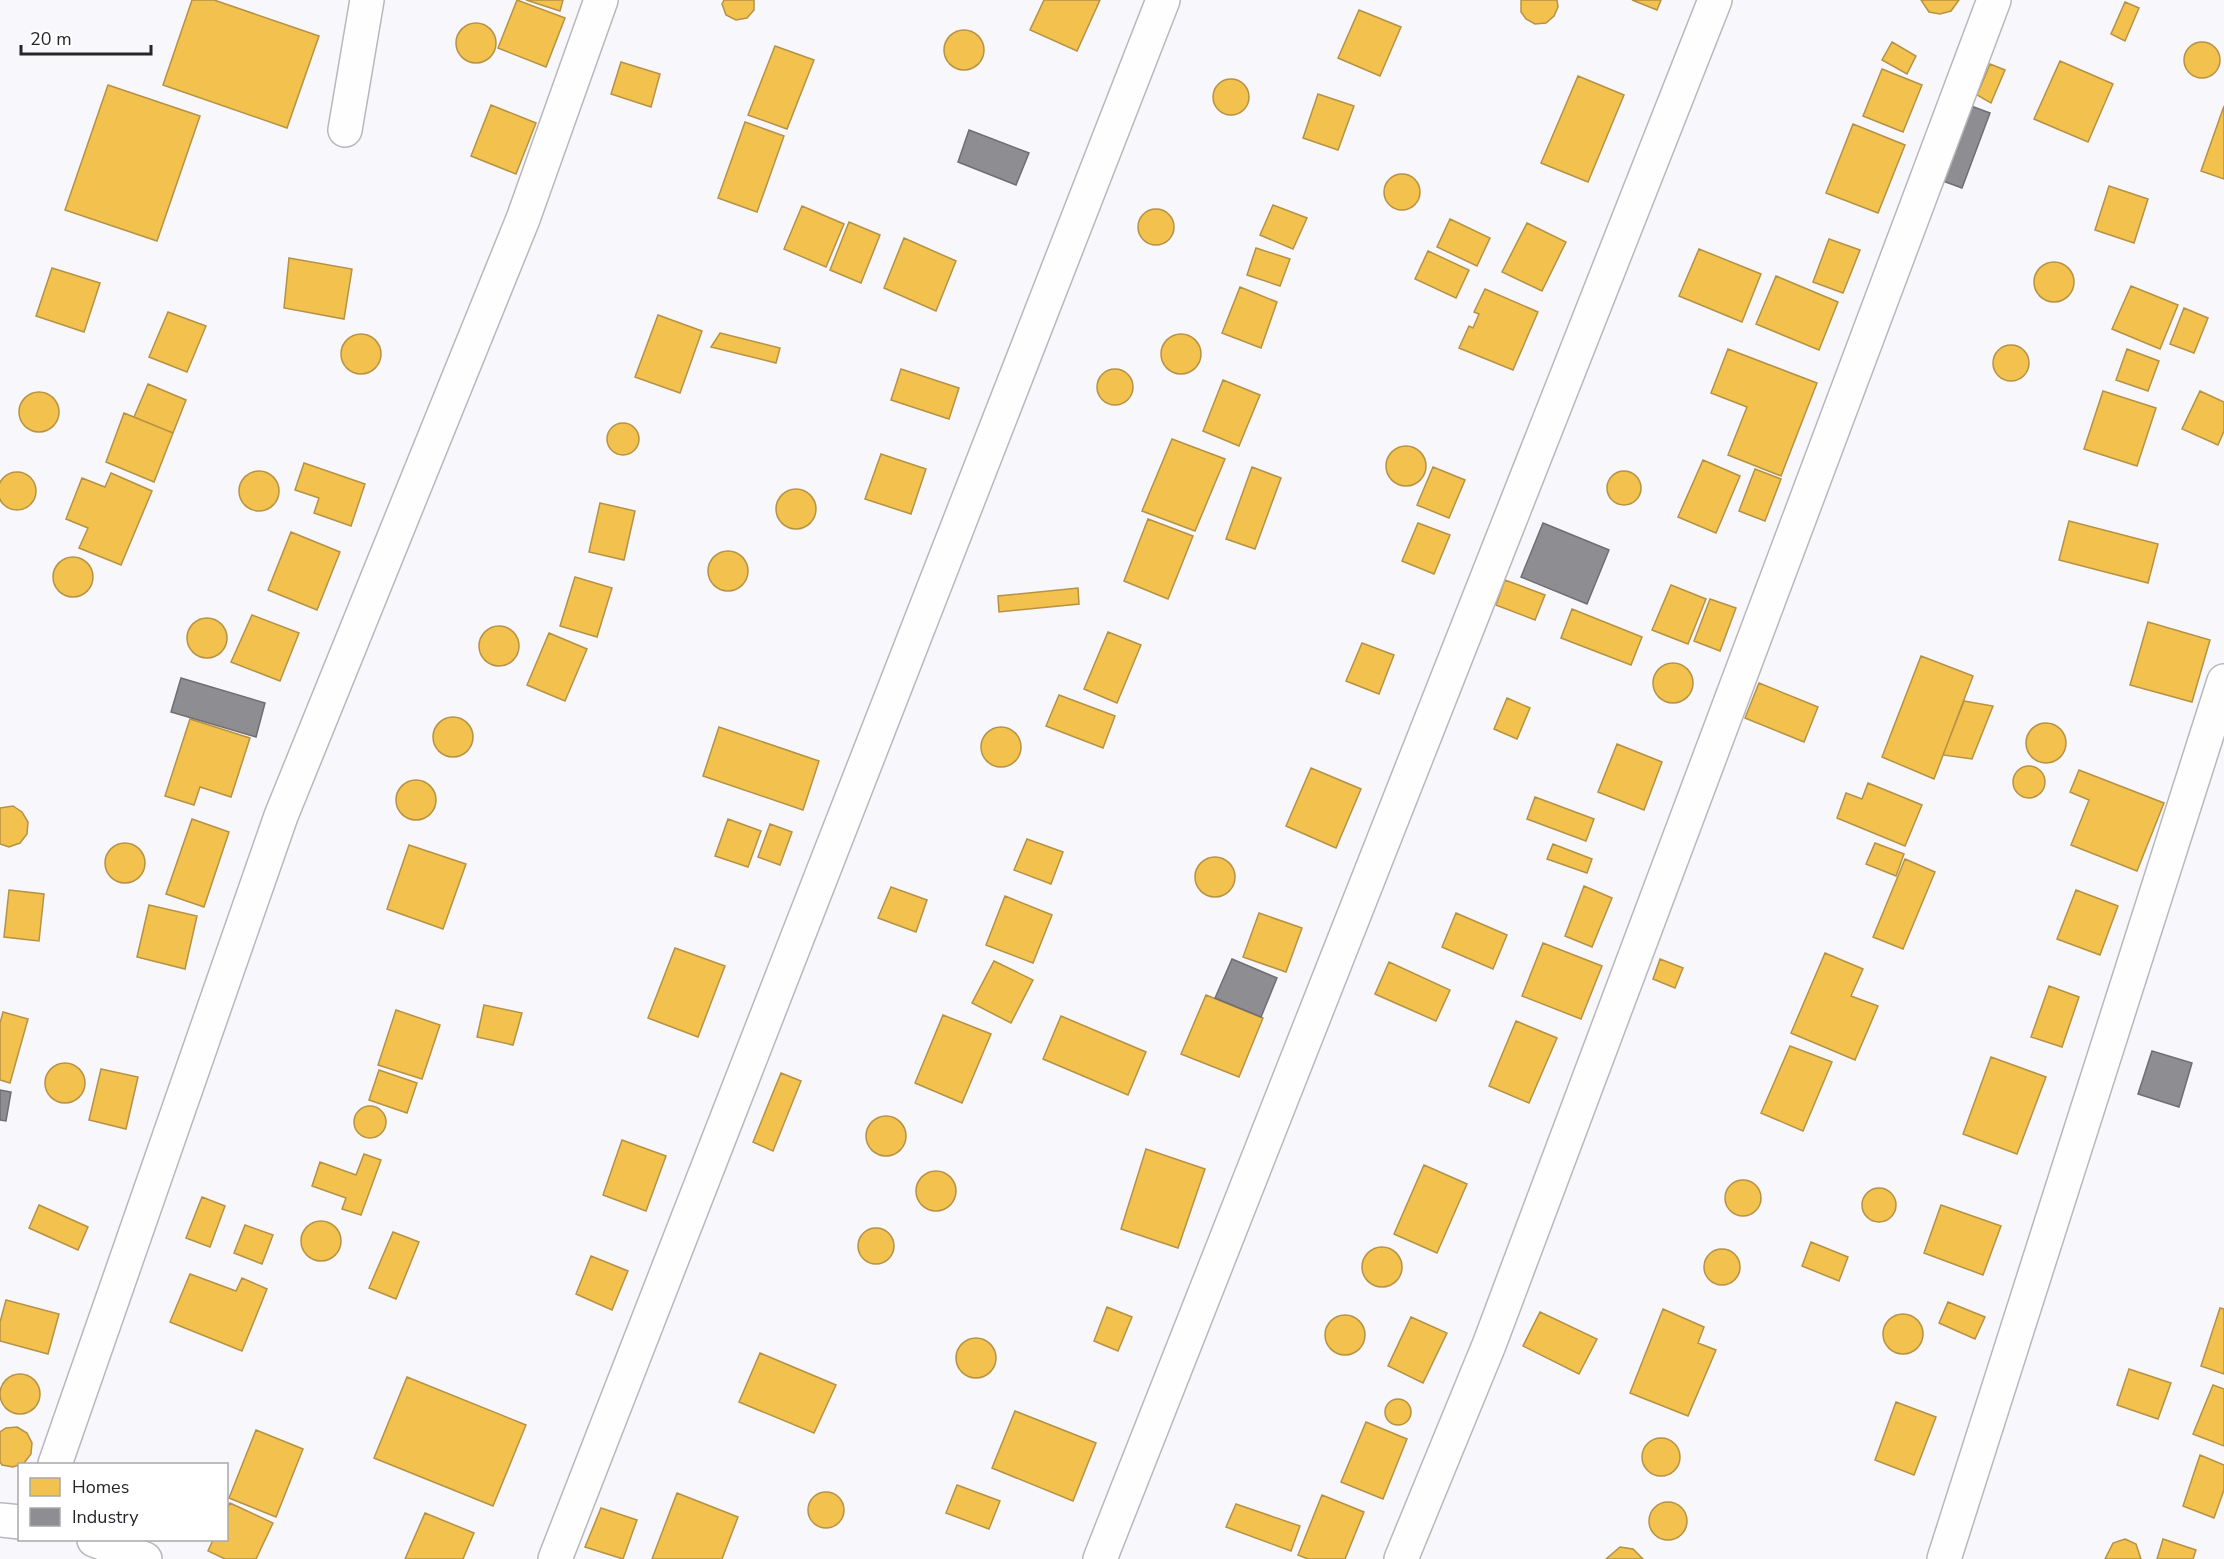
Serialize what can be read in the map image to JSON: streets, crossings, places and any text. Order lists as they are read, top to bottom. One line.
{"legend":["Homes","Industry"],"scale_bar":"20 m"}
